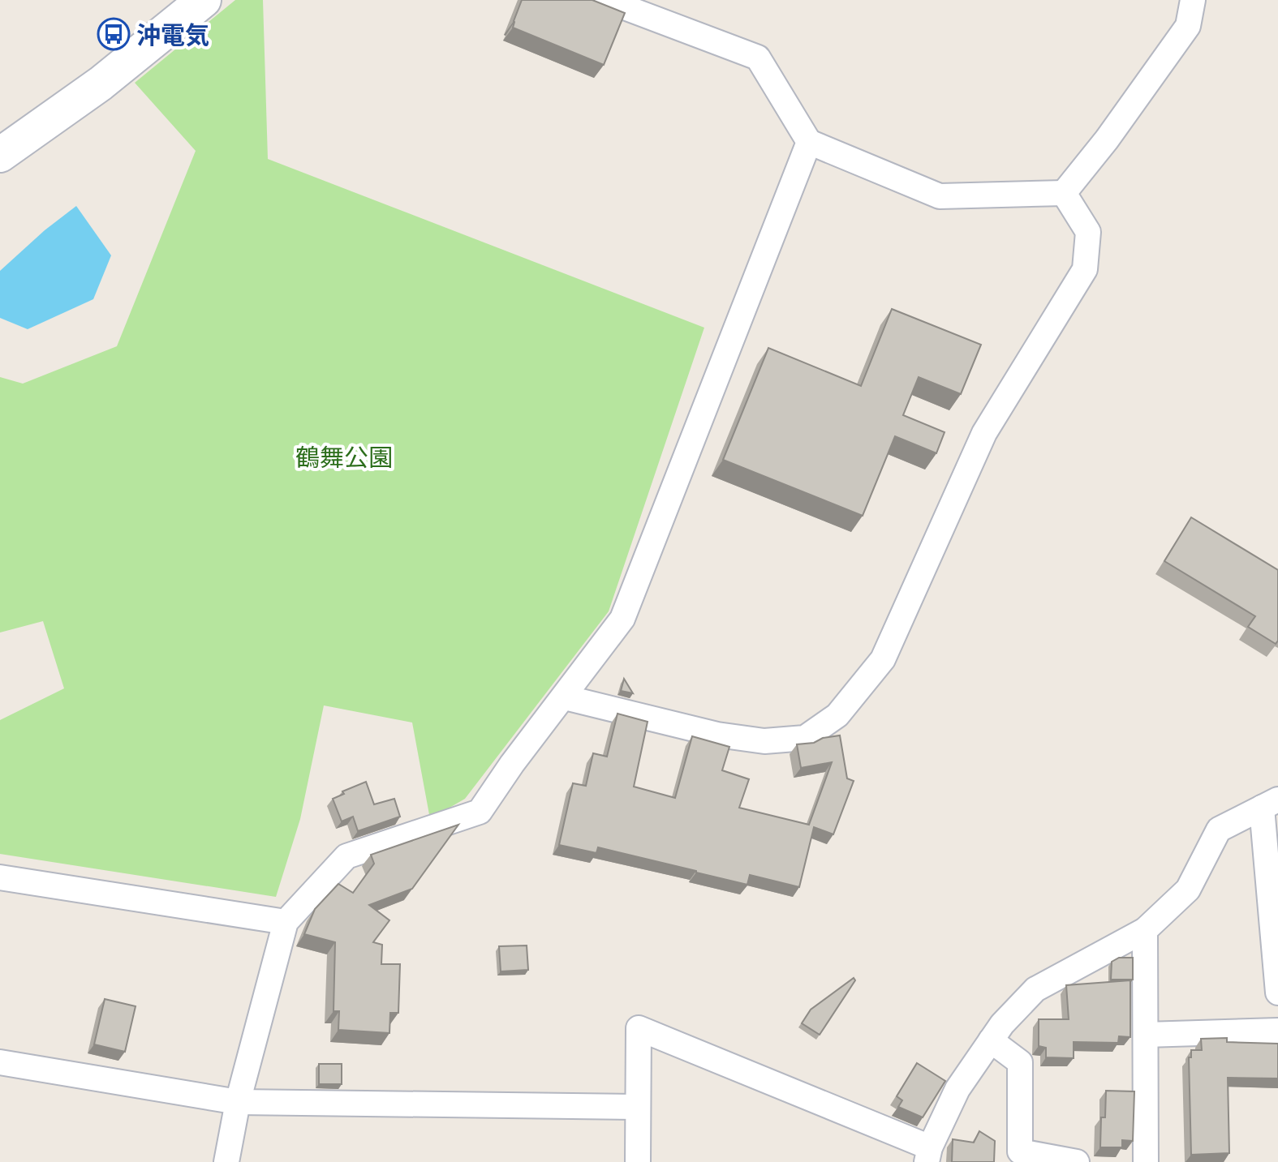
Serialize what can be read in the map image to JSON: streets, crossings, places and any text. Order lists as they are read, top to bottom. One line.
{"parks":["鶴舞公園"],"places":{"bus stop":["沖電気"]}}
